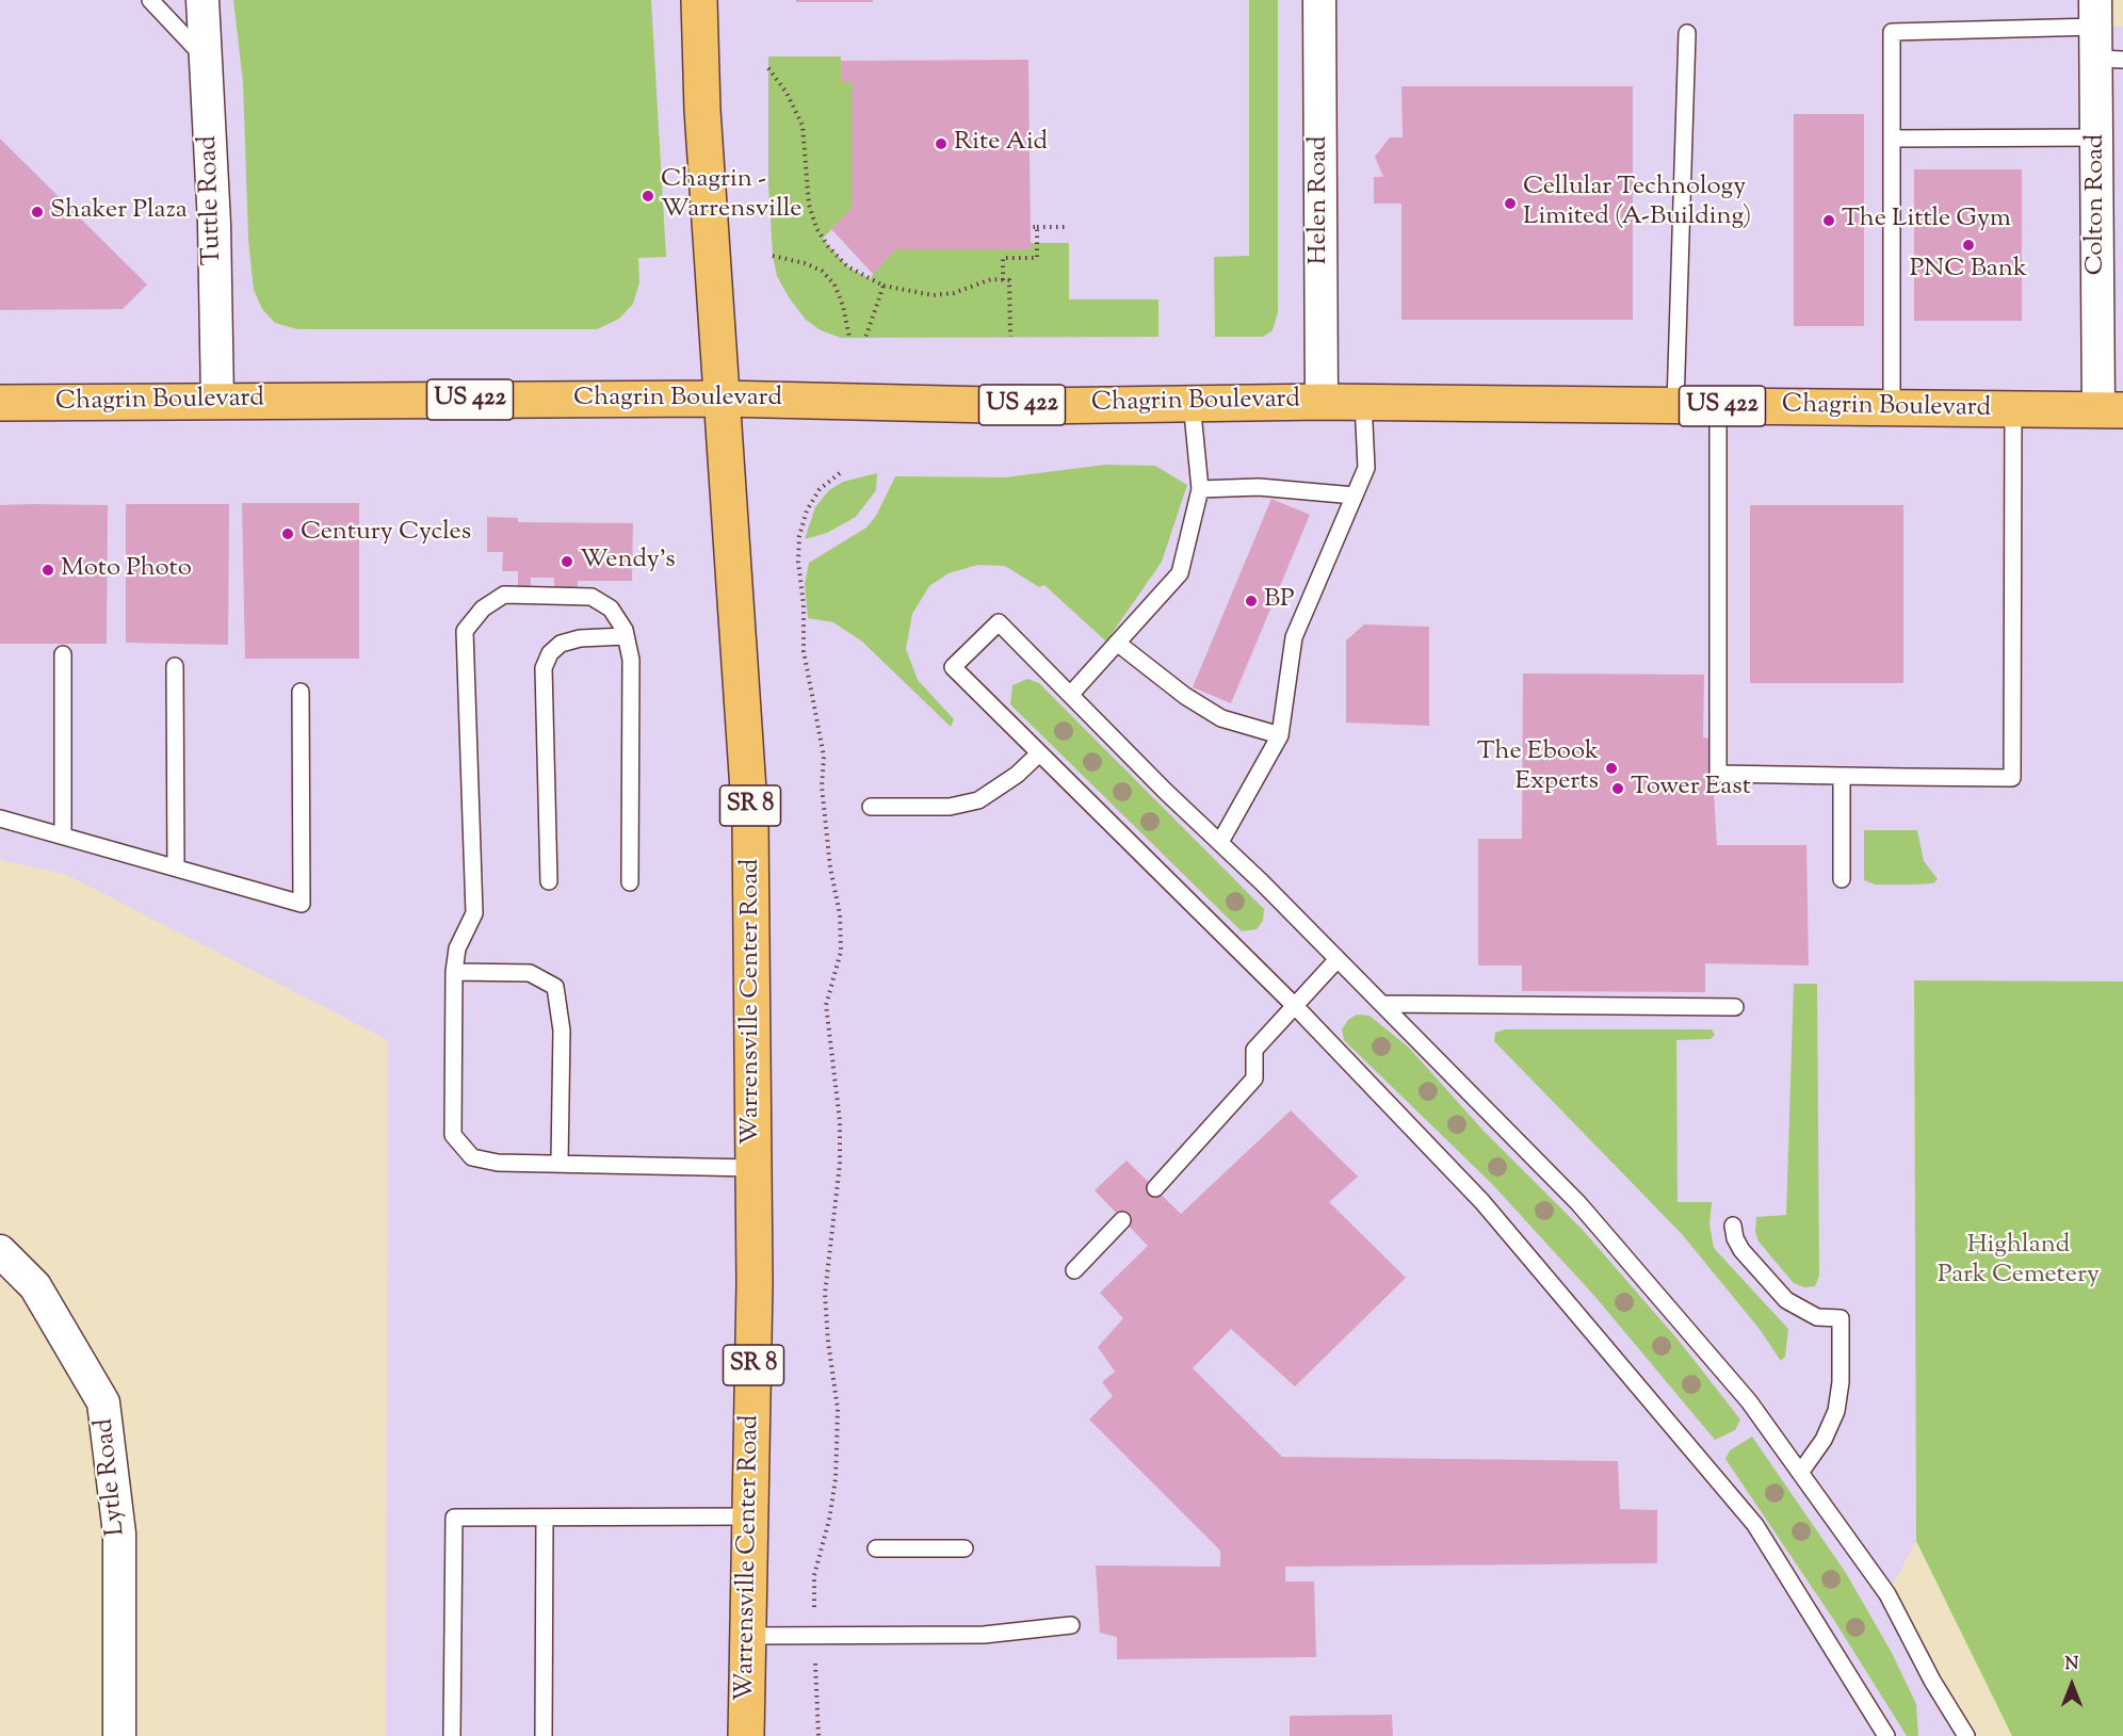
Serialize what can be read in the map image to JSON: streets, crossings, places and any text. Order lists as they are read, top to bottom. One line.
{"streets":{"main road":["US 422","Chagrin Boulevard","SR 8","Warrensville Center Road"],"street":["Tuttle Road","Helen Road","Colton Road","Lytle Road"]},"crossings":[["Tuttle Road","Chagrin Boulevard"],["Helen Road","Chagrin Boulevard"],["Colton Road","Chagrin Boulevard"],["Chagrin Boulevard","Warrensville Center Road"]],"parks":["Highland Park Cemetery"],"places":["Rite Aid","Chagrin - Warrensville","Cellular Technology Limited (A-Building)","Shaker Plaza","The Little Gym","PNC Bank","Century Cycles","Wendy's","Moto Photo","BP","The Ebook Experts","Tower East"],"north":"top"}
